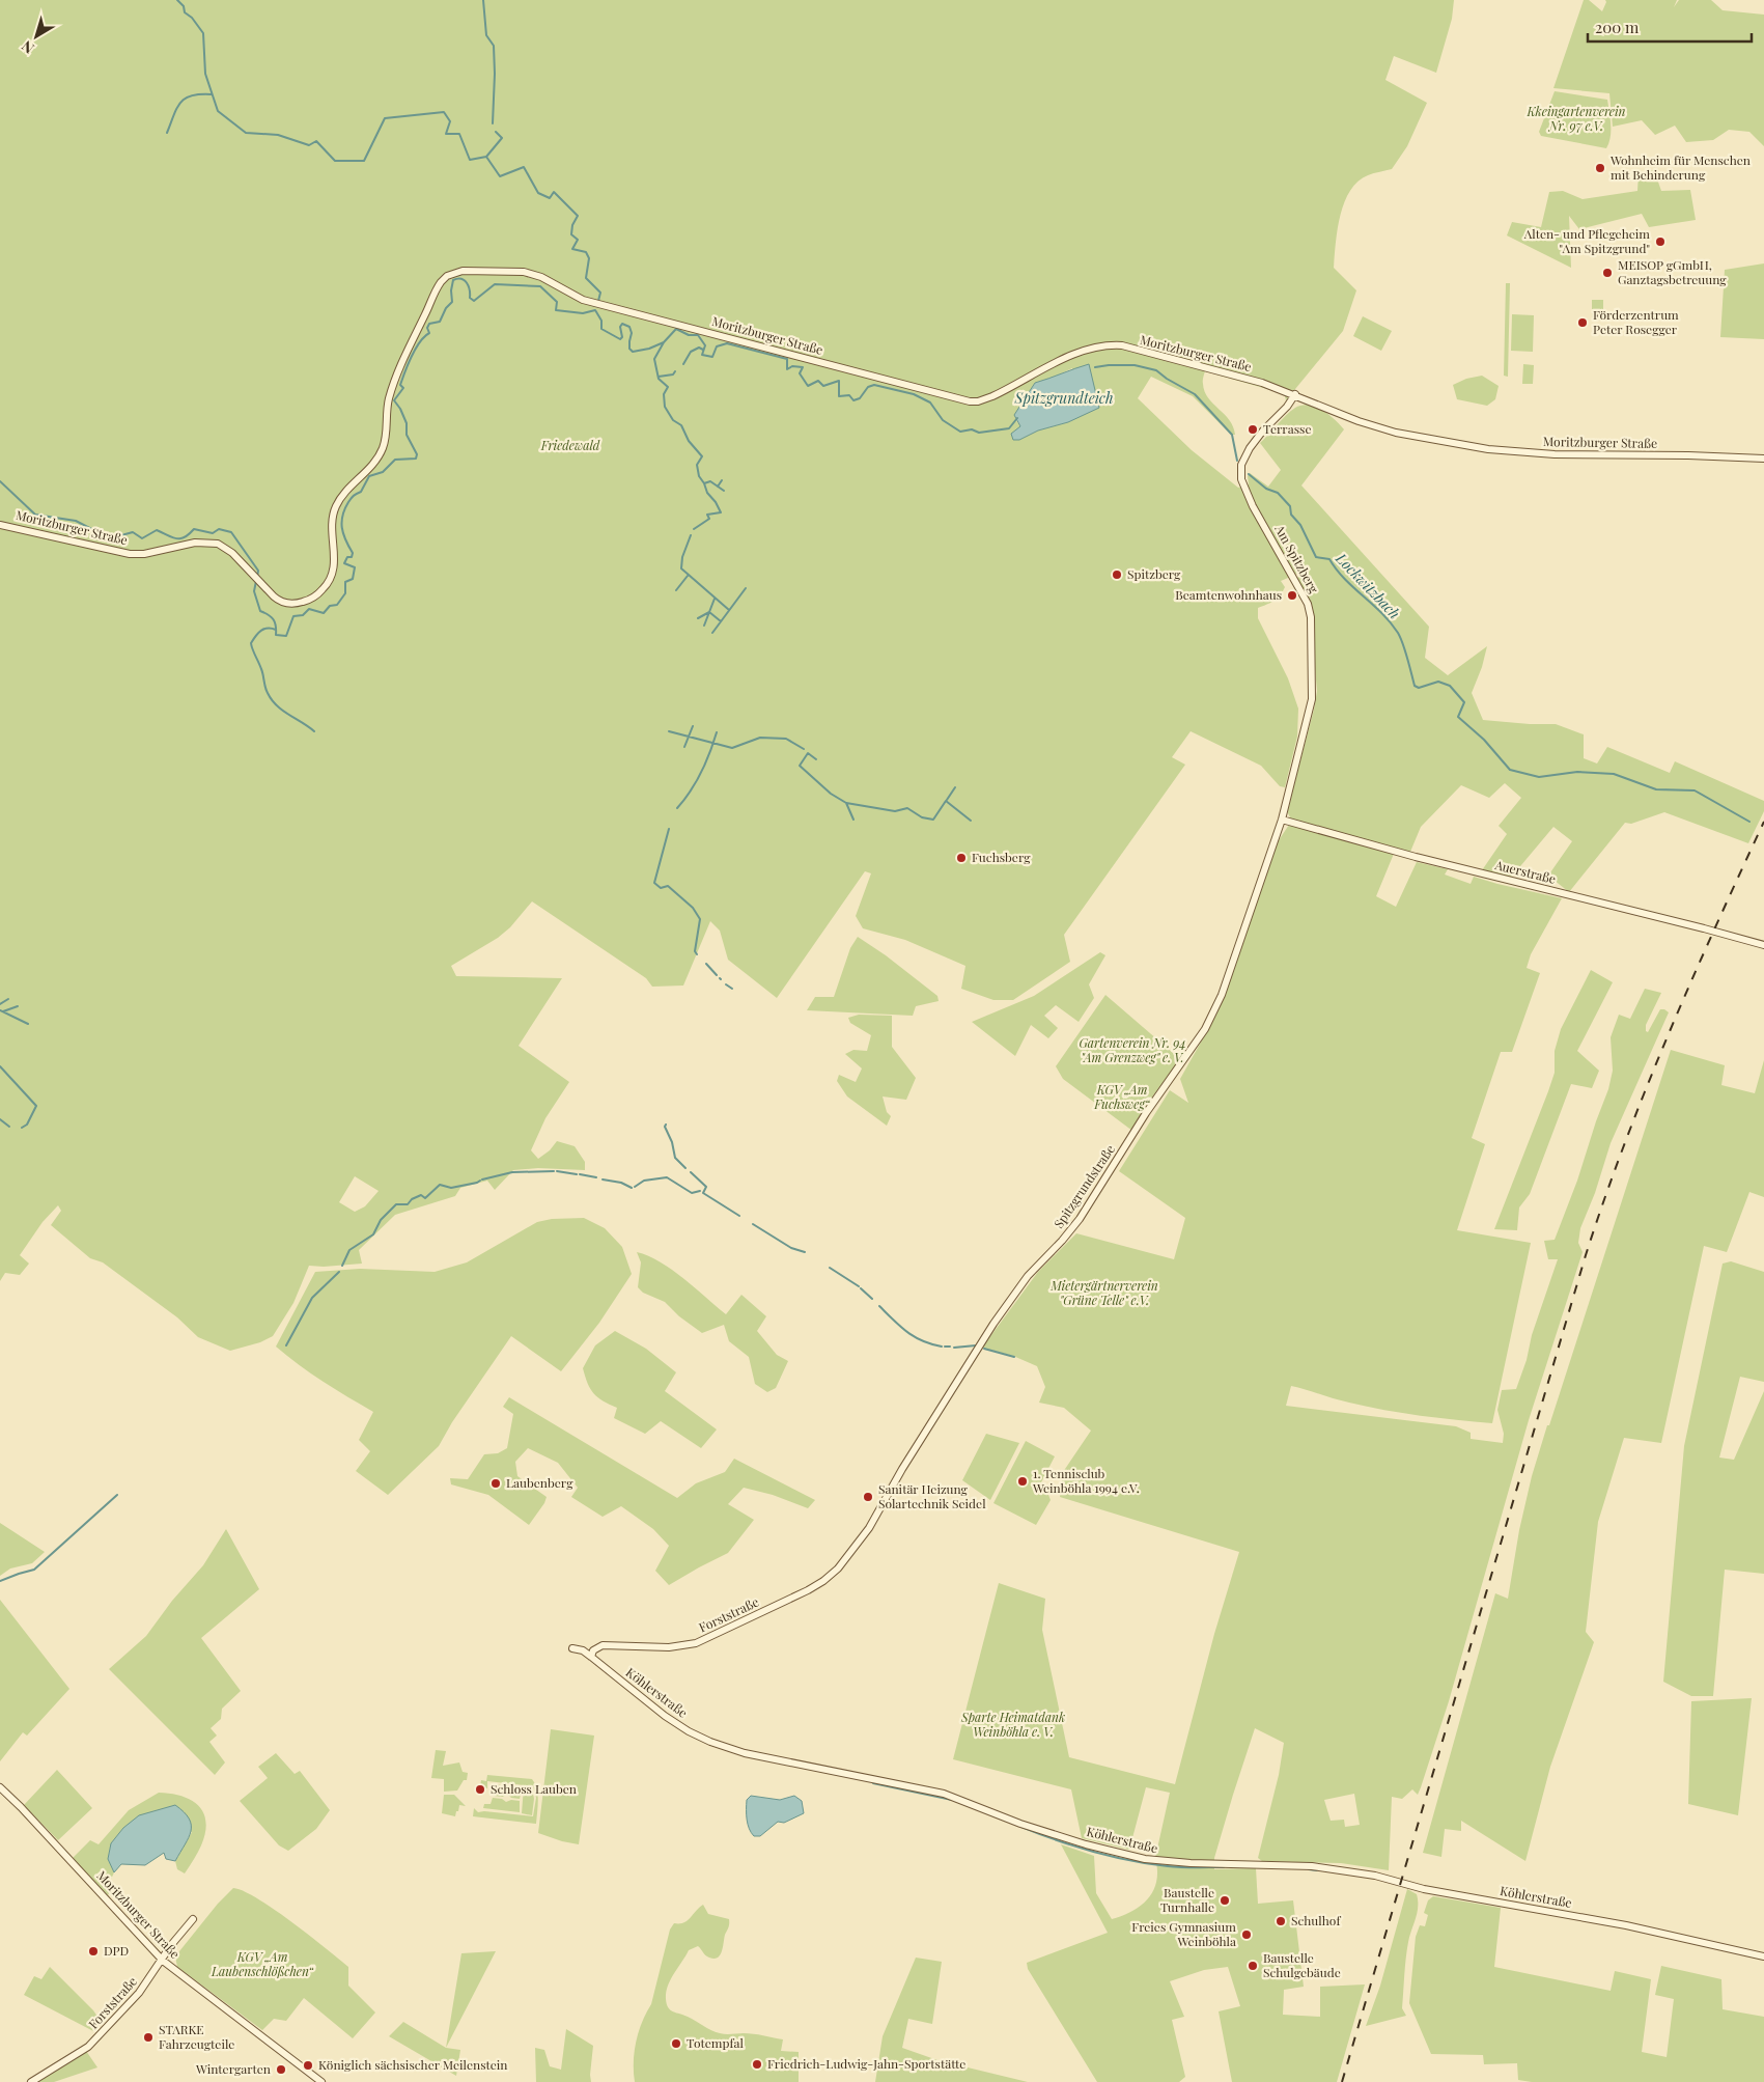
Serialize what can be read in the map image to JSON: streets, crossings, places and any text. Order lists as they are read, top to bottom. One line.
{"streets":{"street":["Moritzburger Straße","Am Spitzberg","Auerstraße","Spitzgrundstraße","Forststraße","Köhlerstraße"]},"crossings":[["Moritzburger Straße","Am Spitzberg"],["Moritzburger Straße","Forststraße"],["Am Spitzberg","Auerstraße"],["Am Spitzberg","Spitzgrundstraße"],["Auerstraße","Spitzgrundstraße"],["Spitzgrundstraße","Forststraße"],["Forststraße","Köhlerstraße"]],"water":["Spitzgrundteich","Lockwitzbach"],"parks":["Kkeingartenverein Nr. 97 e.V.","Friedewald","Gartenverein Nr. 94 \"Am Grenzweg\" e. V.","KGV „Am Fuchsweg“","Mietergärtnerverein \"Grüne Telle\" e.V.","Sparte Heimatdank Weinböhla e. V.","KGV „Am Laubenschlößchen“"],"places":["Wohnheim für Menschen mit Behinderung","Alten- und Pflegeheim \"Am Spitzgrund\"","MEISOP gGmbH, Ganztagsbetreuung","Förderzentrum Peter Rosegger","Terrasse","Spitzberg","Beamtenwohnhaus","Fuchsberg","1. Tennisclub Weinböhla 1994 e.V.","Laubenberg","Sanitär Heizung Solartechnik Seidel","Schloss Lauben","Baustelle Turnhalle","Schulhof","Freies Gymnasium Weinböhla","DPD","Baustelle Schulgebäude","STARKE Fahrzeugteile","Totempfal","Friedrich-Ludwig-Jahn-Sportstätte","Königlich sächsischer Meilenstein","Wintergarten"],"scale_bar":"200 m","north":"bottom left"}
